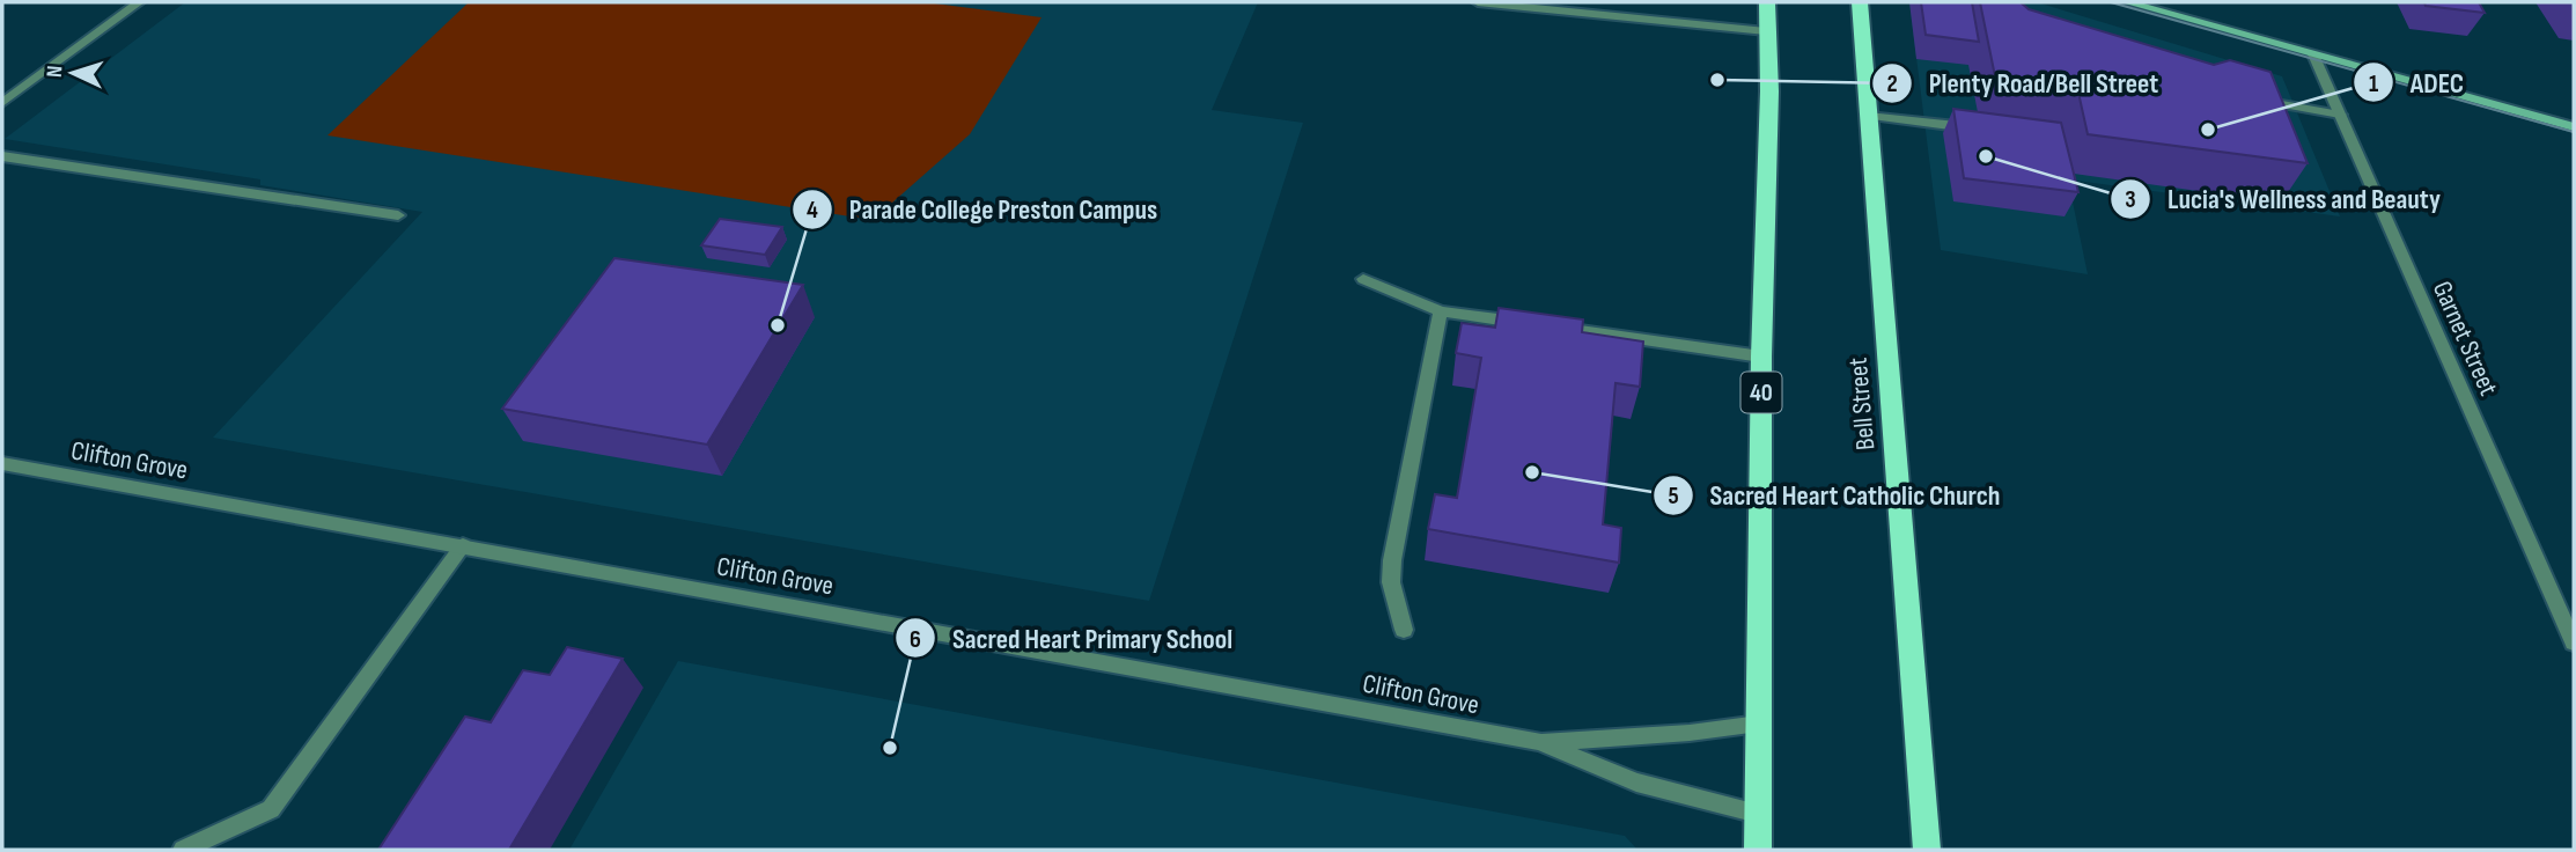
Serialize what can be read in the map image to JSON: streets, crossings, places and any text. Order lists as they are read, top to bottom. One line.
{"streets":{"highway":["40","Bell Street"],"street":["Garnet Street","Clifton Grove"]},"crossings":[["40","Clifton Grove"]],"places":["Plenty Road/Bell Street","ADEC","Lucia's Wellness and Beauty","Parade College Preston Campus","Sacred Heart Catholic Church","Sacred Heart Primary School"],"north":"left"}
